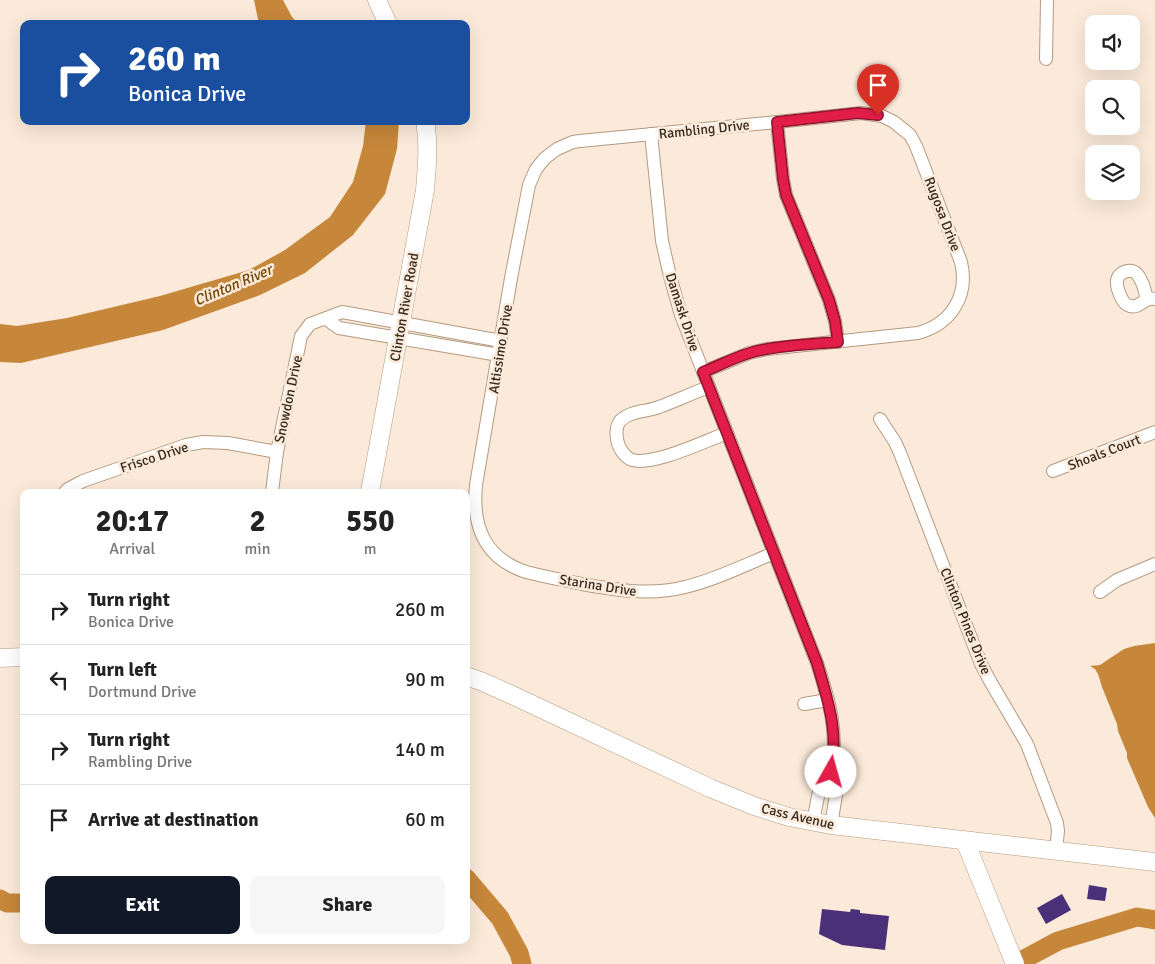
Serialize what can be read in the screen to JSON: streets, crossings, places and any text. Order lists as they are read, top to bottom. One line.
{"streets":{"main road":["Clinton River Road","Cass Avenue"],"street":["Rambling Drive","Rugosa Drive","Damask Drive","Altissimo Drive","Snowdon Drive","Shoals Court","Frisco Drive","Starina Drive","Clinton Pines Drive"]},"crossings":[["Rambling Drive","Rugosa Drive"],["Rambling Drive","Damask Drive"],["Rambling Drive","Altissimo Drive"],["Clinton River Road","Snowdon Drive"],["Damask Drive","Starina Drive"],["Damask Drive","Cass Avenue"],["Altissimo Drive","Starina Drive"],["Snowdon Drive","Frisco Drive"],["Clinton Pines Drive","Cass Avenue"]],"water":["Clinton River"],"page":{"turn":["260 m","Bonica Drive"],"eta":["20:17","Arrival","2","min","550","m"],"list":[{"name":"Turn right","note":"Bonica Drive","value":"260 m"},{"name":"Turn left","note":"Dortmund Drive","value":"90 m"},{"name":"Turn right","note":"Rambling Drive","value":"140 m"},{"name":"Arrive at destination","value":"60 m"}],"buttons":["Exit","Share"]}}
